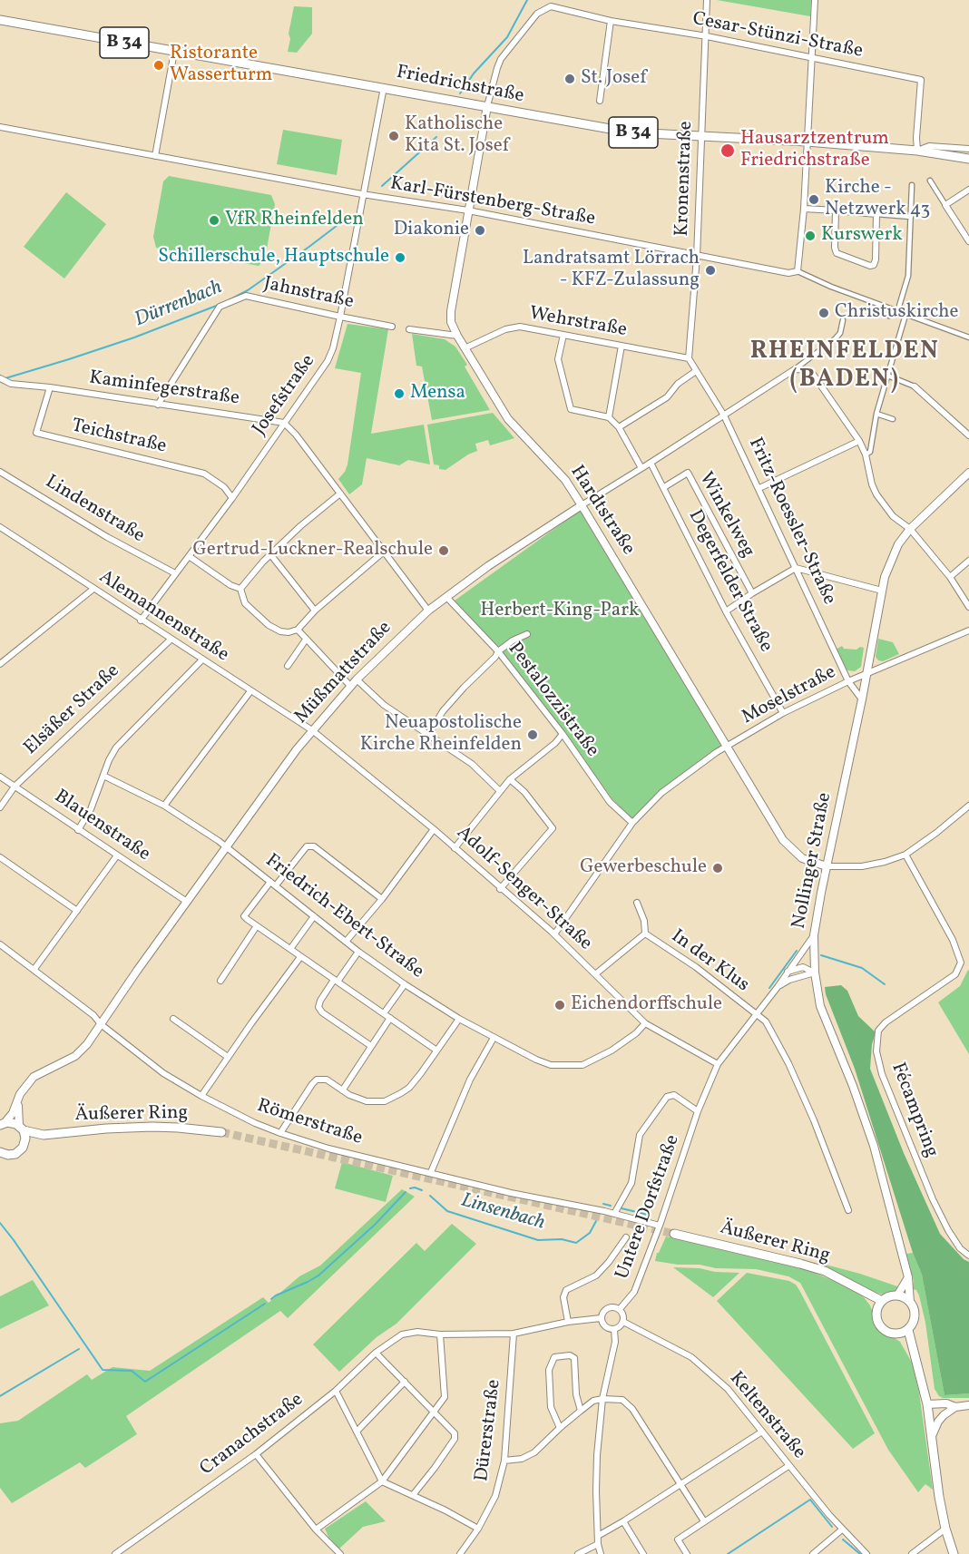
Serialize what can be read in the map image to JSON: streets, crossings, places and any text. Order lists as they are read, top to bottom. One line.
{"streets":{"main road":["B 34","Friedrichstraße","Nollinger Straße","Äußerer Ring"],"street":["Cesar-Stünzi-Straße","Kronenstraße","Karl-Fürstenberg-Straße","Jahnstraße","Wehrstraße","Kaminfegerstraße","Josefstraße","Teichstraße","Lindenstraße","Hardtstraße","Winkelweg","Fritz-Roessler-Straße","Degerfelder Straße","Alemannenstraße","Müßmattstraße","Moselstraße","Pestalozzistraße","Elsäßer Straße","Blauenstraße","Adolf-Senger-Straße","Friedrich-Ebert-Straße","In der Klus","Fécampring","Römerstraße","Untere Dorfstraße","Keltenstraße","Dürerstraße","Cranachstraße"]},"crossings":[["Cesar-Stünzi-Straße","B 34"],["Cesar-Stünzi-Straße","Friedrichstraße"],["Cesar-Stünzi-Straße","Kronenstraße"],["Cesar-Stünzi-Straße","Hardtstraße"],["B 34","Friedrichstraße"],["Friedrichstraße","Kronenstraße"],["Friedrichstraße","Josefstraße"],["Friedrichstraße","Hardtstraße"],["Kronenstraße","Karl-Fürstenberg-Straße"],["Kronenstraße","Wehrstraße"],["Kronenstraße","Fritz-Roessler-Straße"],["Karl-Fürstenberg-Straße","Josefstraße"],["Karl-Fürstenberg-Straße","Hardtstraße"],["Jahnstraße","Kaminfegerstraße"],["Jahnstraße","Josefstraße"],["Wehrstraße","Hardtstraße"],["Wehrstraße","Fritz-Roessler-Straße"],["Kaminfegerstraße","Josefstraße"],["Kaminfegerstraße","Teichstraße"],["Josefstraße","Teichstraße"],["Josefstraße","Lindenstraße"],["Josefstraße","Alemannenstraße"],["Hardtstraße","Müßmattstraße"],["Hardtstraße","Moselstraße"],["Hardtstraße","Nollinger Straße"],["Winkelweg","Degerfelder Straße"],["Fritz-Roessler-Straße","Müßmattstraße"],["Fritz-Roessler-Straße","Moselstraße"],["Fritz-Roessler-Straße","Nollinger Straße"],["Degerfelder Straße","Müßmattstraße"],["Degerfelder Straße","Moselstraße"],["Alemannenstraße","Müßmattstraße"],["Alemannenstraße","Elsäßer Straße"],["Alemannenstraße","Adolf-Senger-Straße"],["Müßmattstraße","Pestalozzistraße"],["Müßmattstraße","Blauenstraße"],["Müßmattstraße","Adolf-Senger-Straße"],["Müßmattstraße","Friedrich-Ebert-Straße"],["Müßmattstraße","Äußerer Ring"],["Müßmattstraße","Römerstraße"],["Moselstraße","Pestalozzistraße"],["Moselstraße","Nollinger Straße"],["Moselstraße","Adolf-Senger-Straße"],["Elsäßer Straße","Blauenstraße"],["Nollinger Straße","Äußerer Ring"],["Nollinger Straße","Untere Dorfstraße"],["Adolf-Senger-Straße","Friedrich-Ebert-Straße"],["Adolf-Senger-Straße","In der Klus"],["Adolf-Senger-Straße","Untere Dorfstraße"],["In der Klus","Untere Dorfstraße"],["Römerstraße","Untere Dorfstraße"],["Untere Dorfstraße","Keltenstraße"]],"districts":["RHEINFELDEN (BADEN)"],"water":["Dürrenbach","Linsenbach"],"parks":["Herbert-King-Park"],"places":["Ristorante Wasserturm","St. Josef","Katholische Kita St. Josef","Hausarztzentrum Friedrichstraße","Kirche - Netzwerk 43","VfR Rheinfelden","Diakonie","Kurswerk","Schillerschule, Hauptschule","Landratsamt Lörrach - KFZ-Zulassung","Christuskirche","Mensa","Gertrud-Luckner-Realschule","Neuapostolische Kirche Rheinfelden","Gewerbeschule","Eichendorffschule"]}
